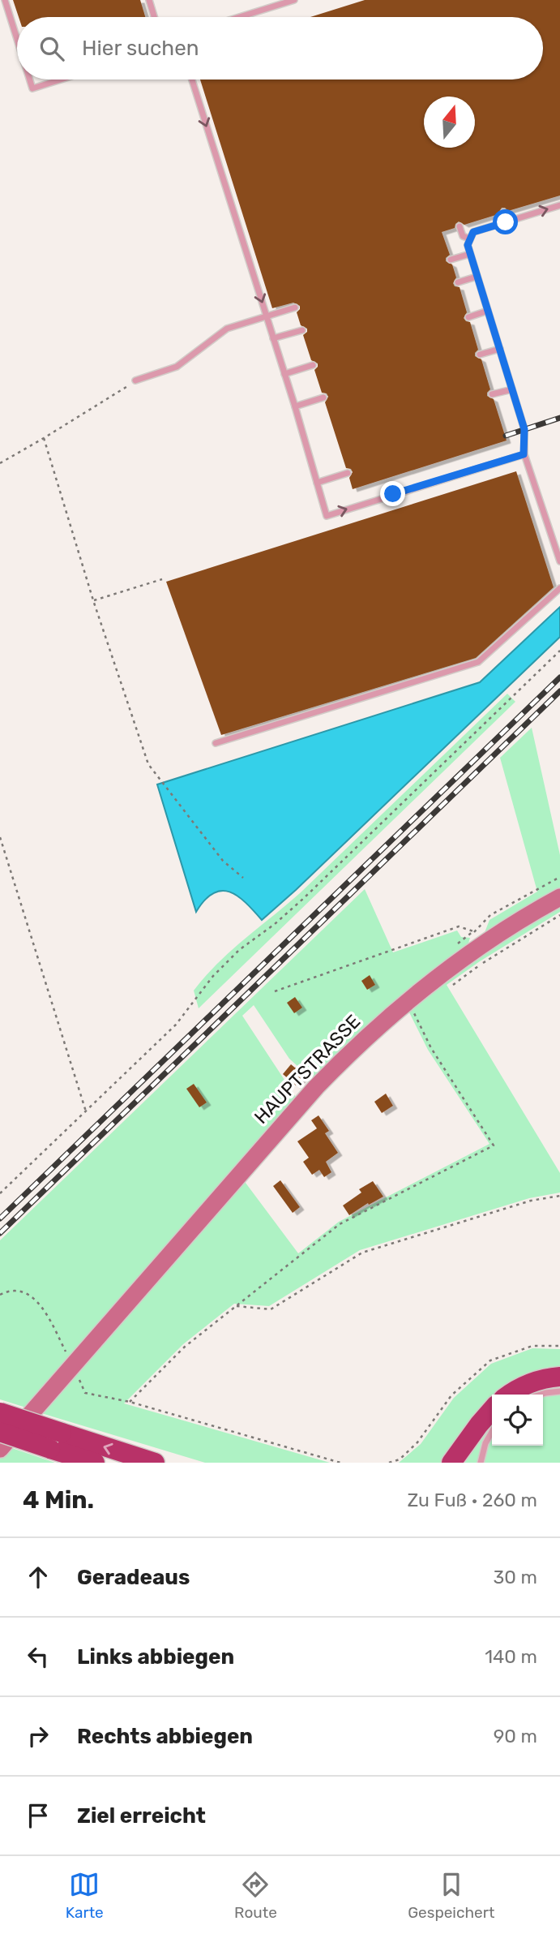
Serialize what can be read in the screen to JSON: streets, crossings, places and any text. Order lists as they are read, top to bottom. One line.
{"streets":{"main road":["HAUPTSTRASSE"]},"north":"top","page":{"search":"Hier suchen","heading":["4 Min.","Zu Fuß · 260 m"],"list":[["Geradeaus","30 m"],["Links abbiegen","140 m"],["Rechts abbiegen","90 m"],"Ziel erreicht"],"nav":["Karte","Route","Gespeichert"]}}
